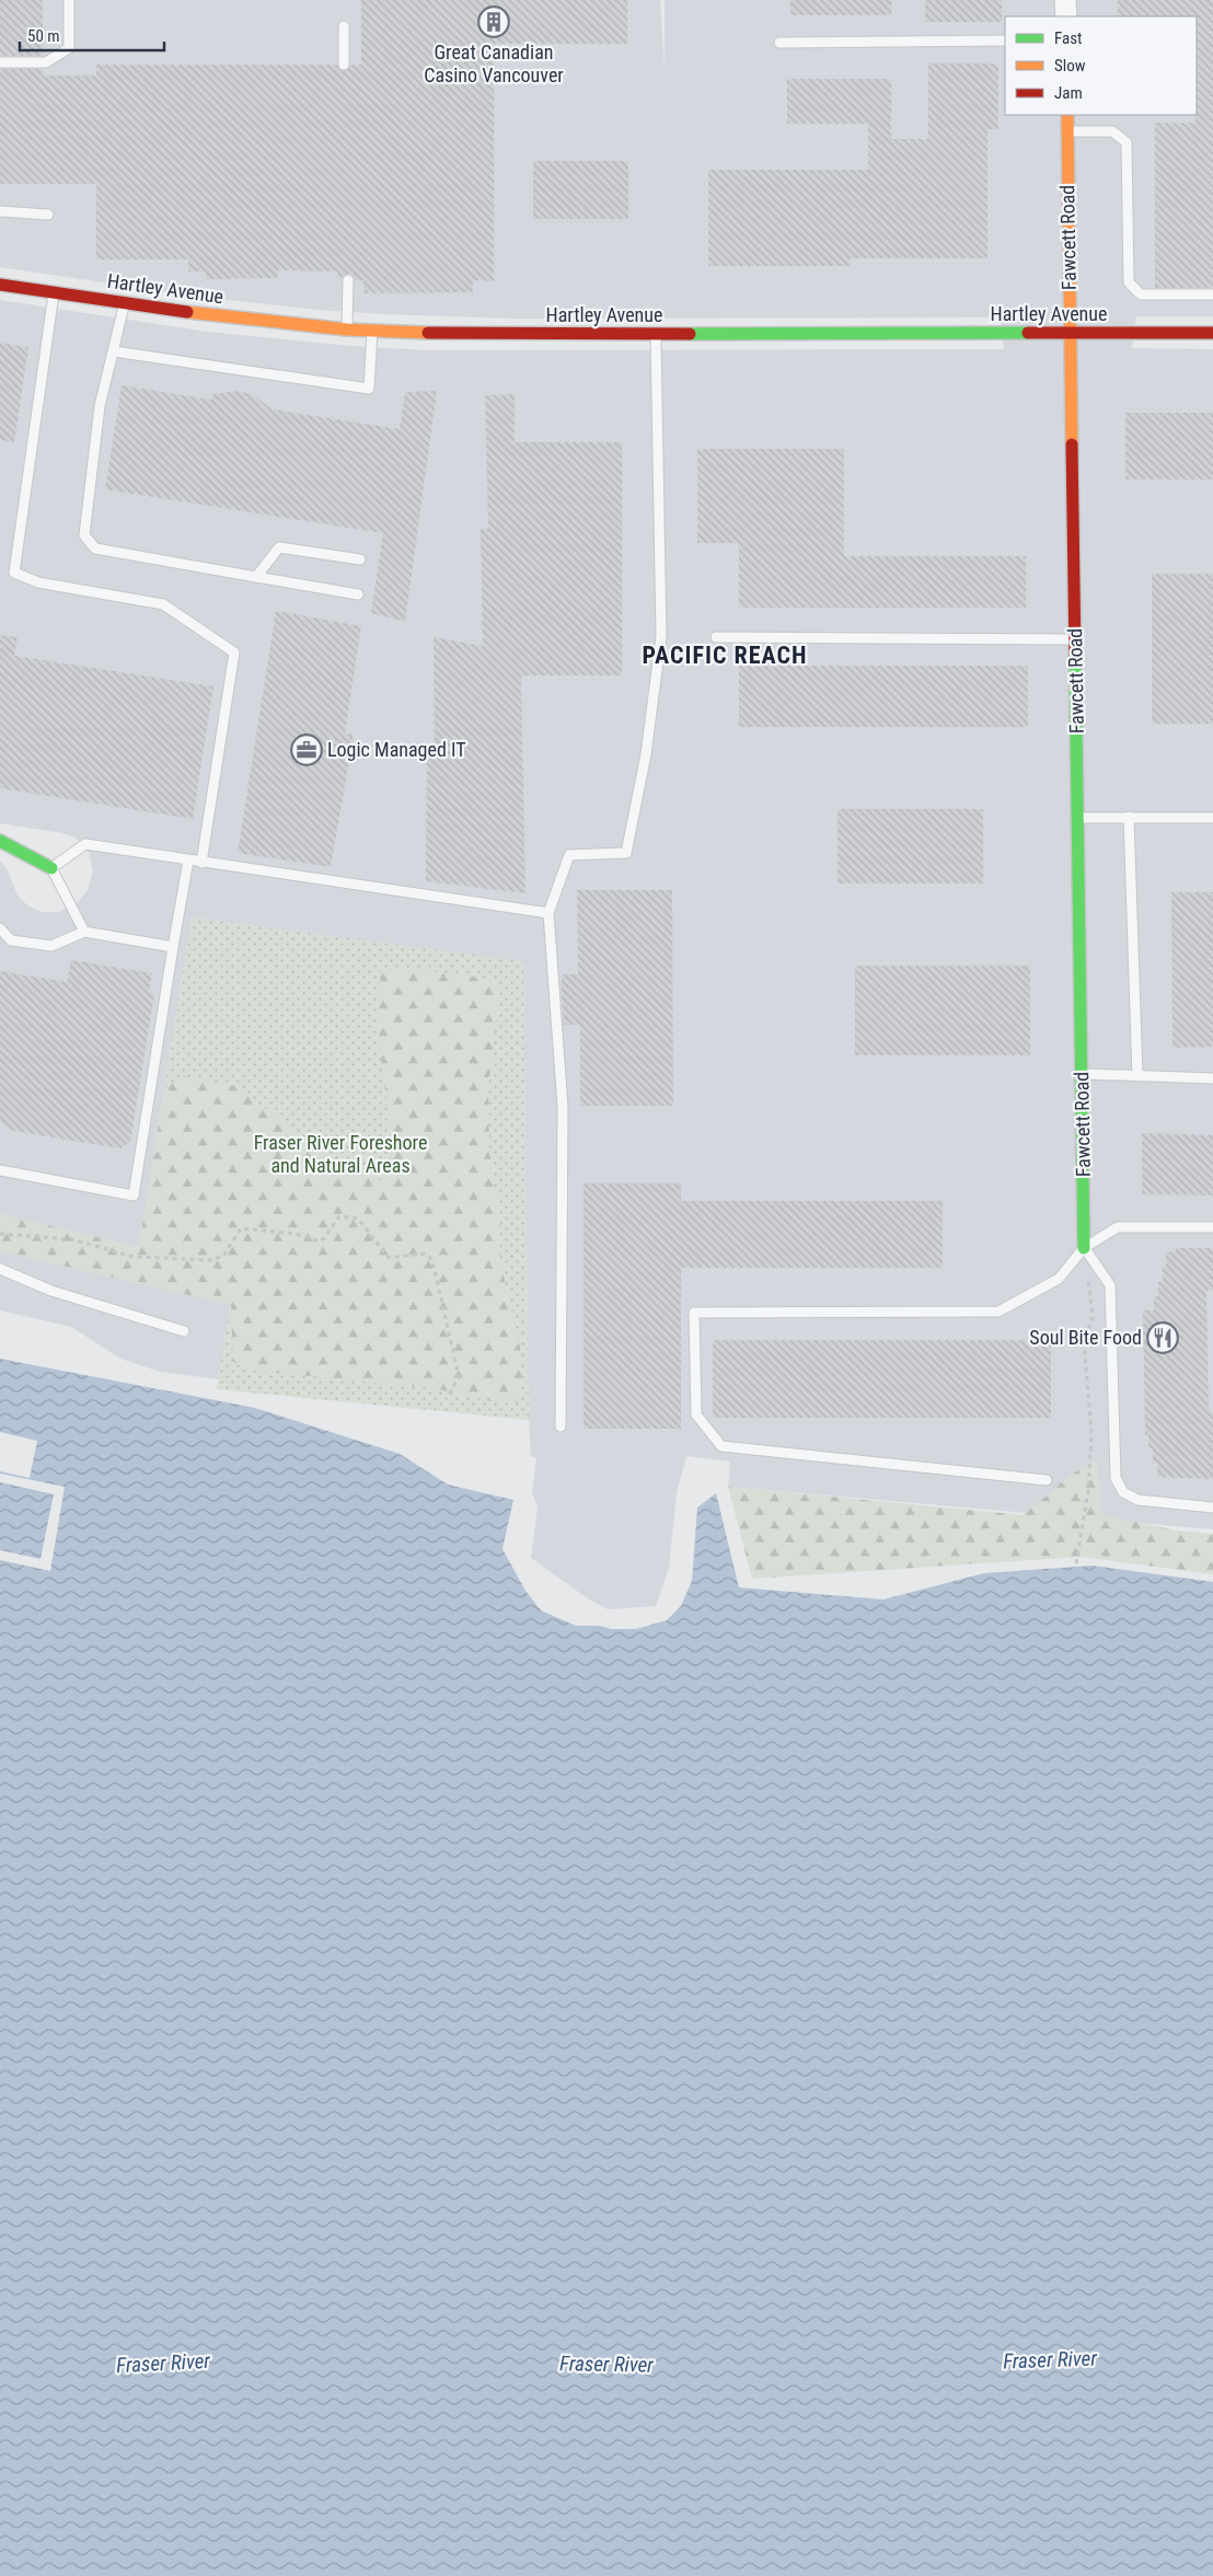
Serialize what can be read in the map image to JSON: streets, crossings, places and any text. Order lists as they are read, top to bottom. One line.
{"streets":{"street":["Fawcett Road","Hartley Avenue"]},"crossings":[["Fawcett Road","Hartley Avenue"]],"districts":["PACIFIC REACH"],"water":["Fraser River"],"parks":["Fraser River Foreshore and Natural Areas"],"places":{"building":["Great Canadian Casino Vancouver"],"office":["Logic Managed IT"],"restaurant":["Soul Bite Food"]},"legend":["Fast","Slow","Jam"],"scale_bar":"50 m"}
